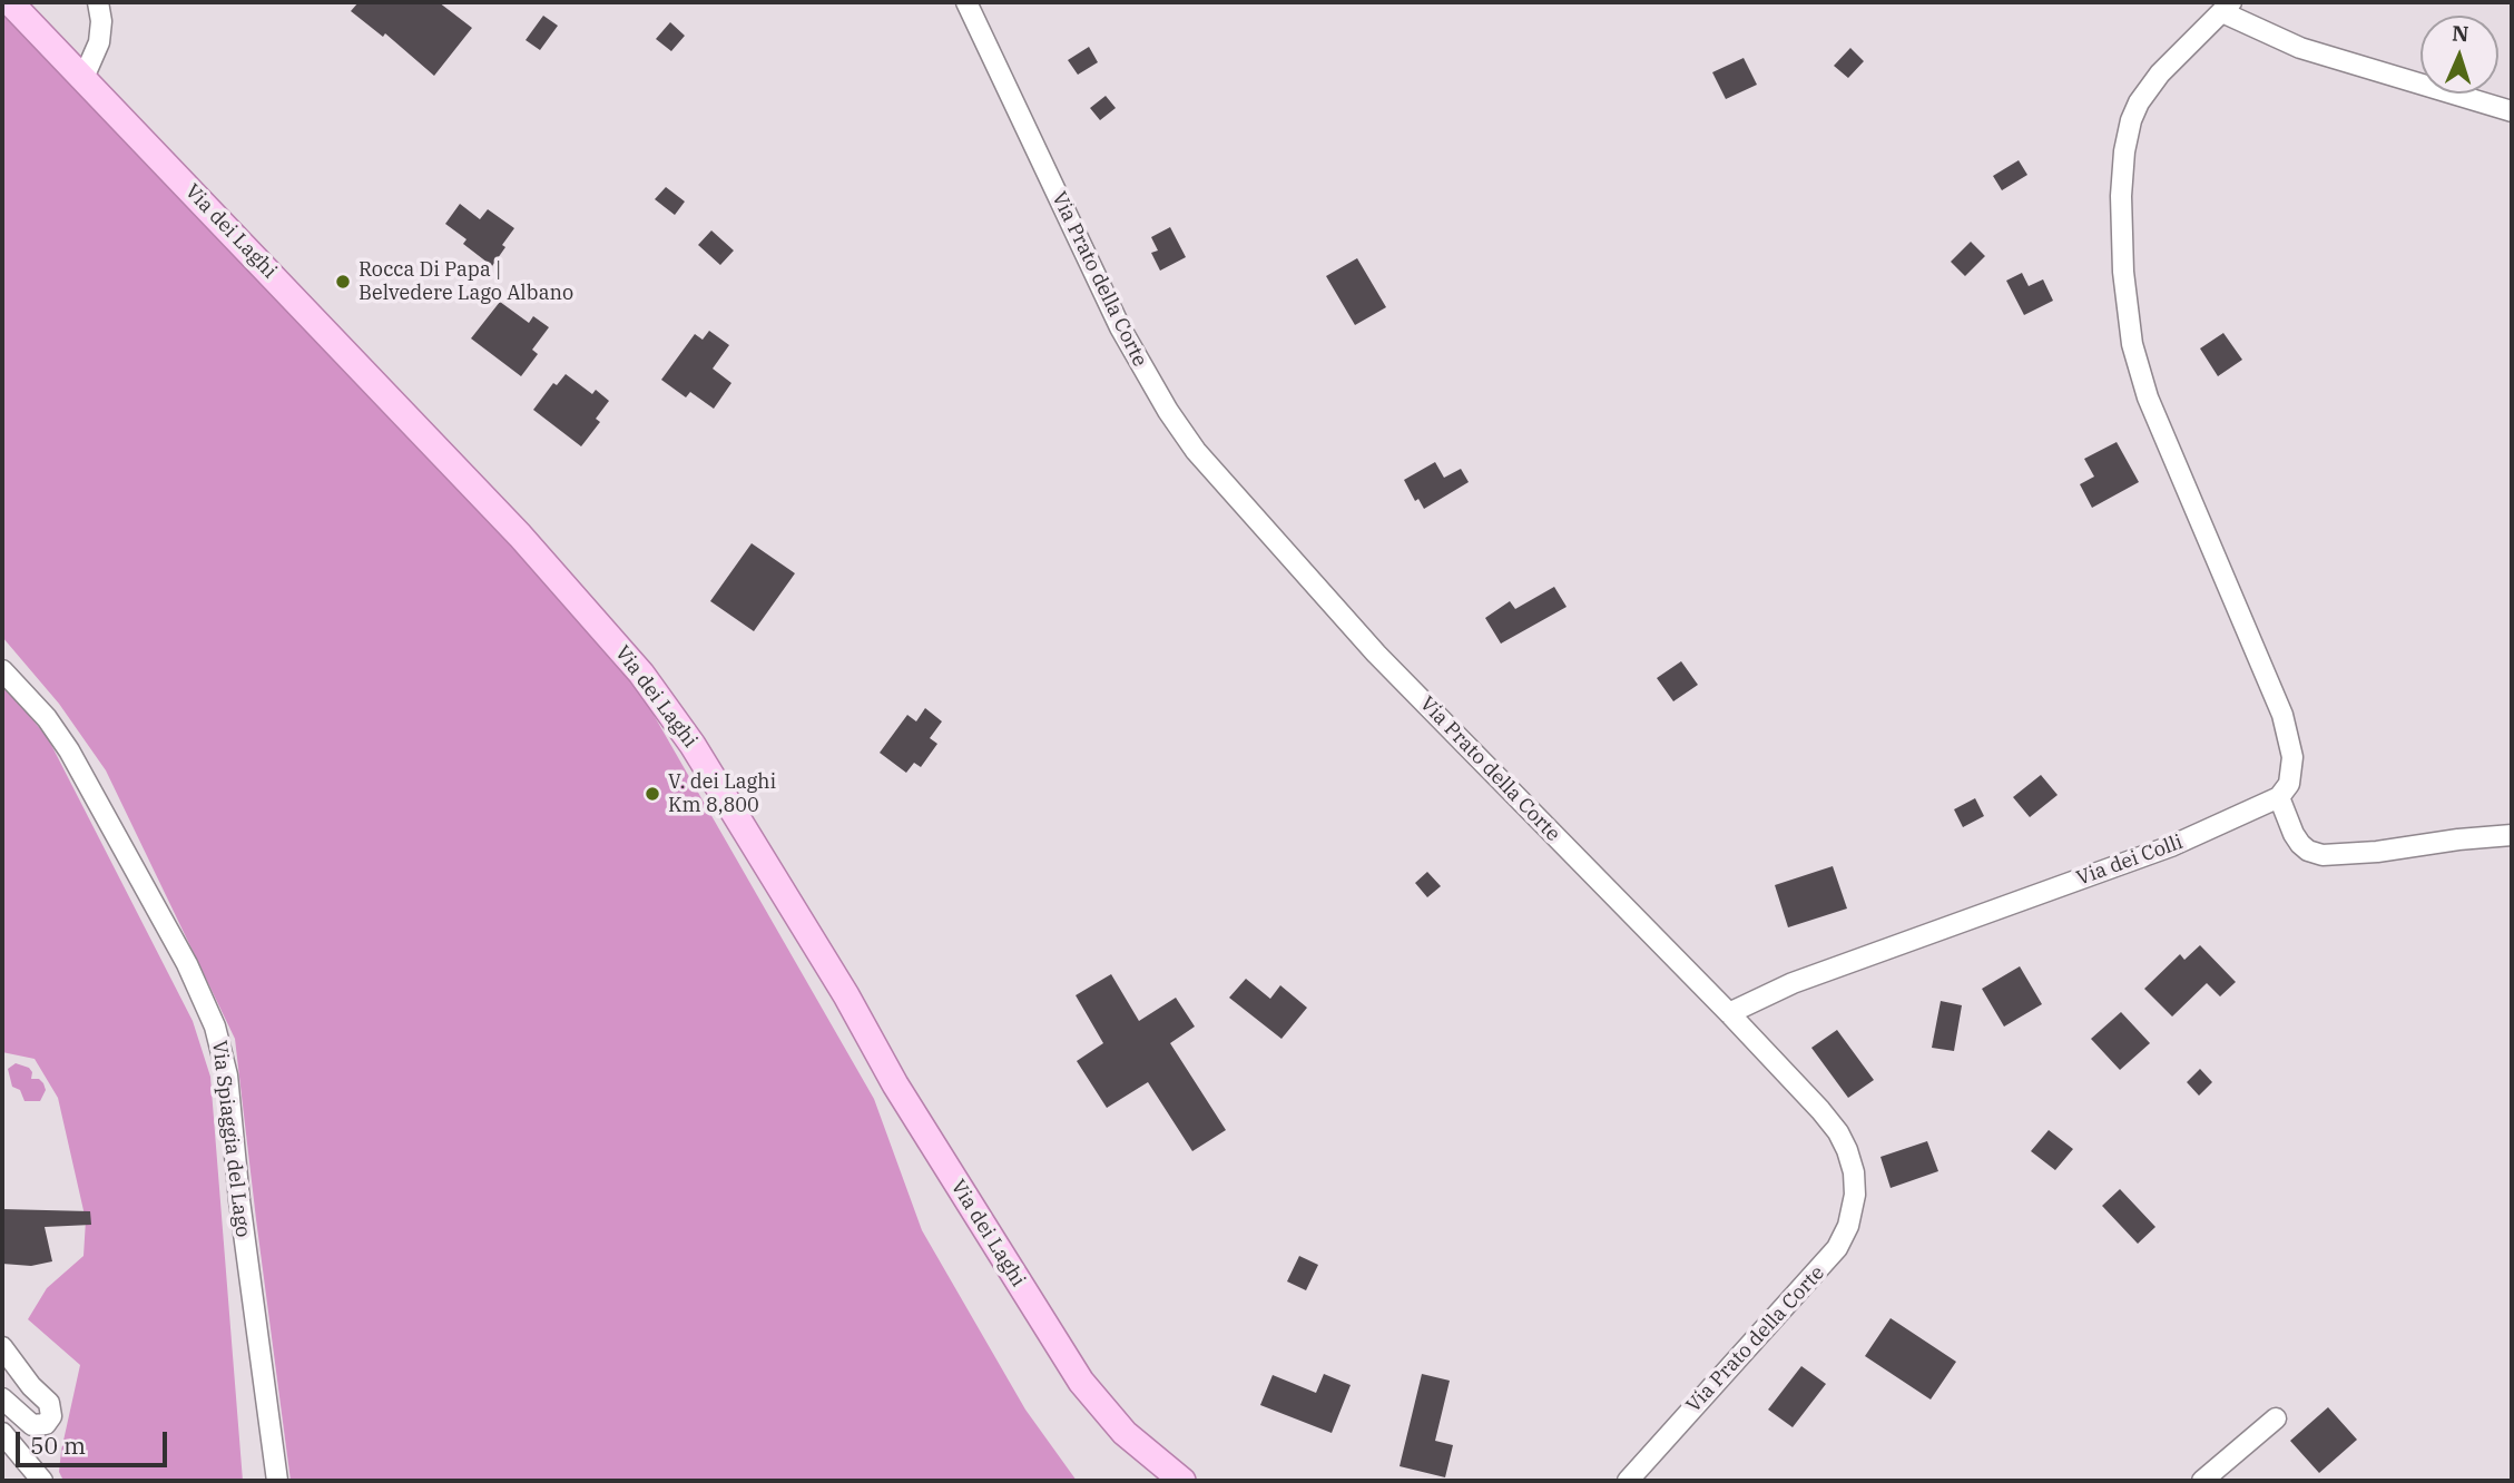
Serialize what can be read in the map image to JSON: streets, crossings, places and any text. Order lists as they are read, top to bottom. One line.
{"streets":{"main road":["Via dei Laghi"],"street":["Via Prato della Corte","Via dei Colli","Via Spiaggia del Lago"]},"crossings":[["Via Prato della Corte","Via dei Colli"]],"places":["Rocca Di Papa | Belvedere Lago Albano","V. dei Laghi Km 8,800"],"scale_bar":"50 m","north":"top"}
